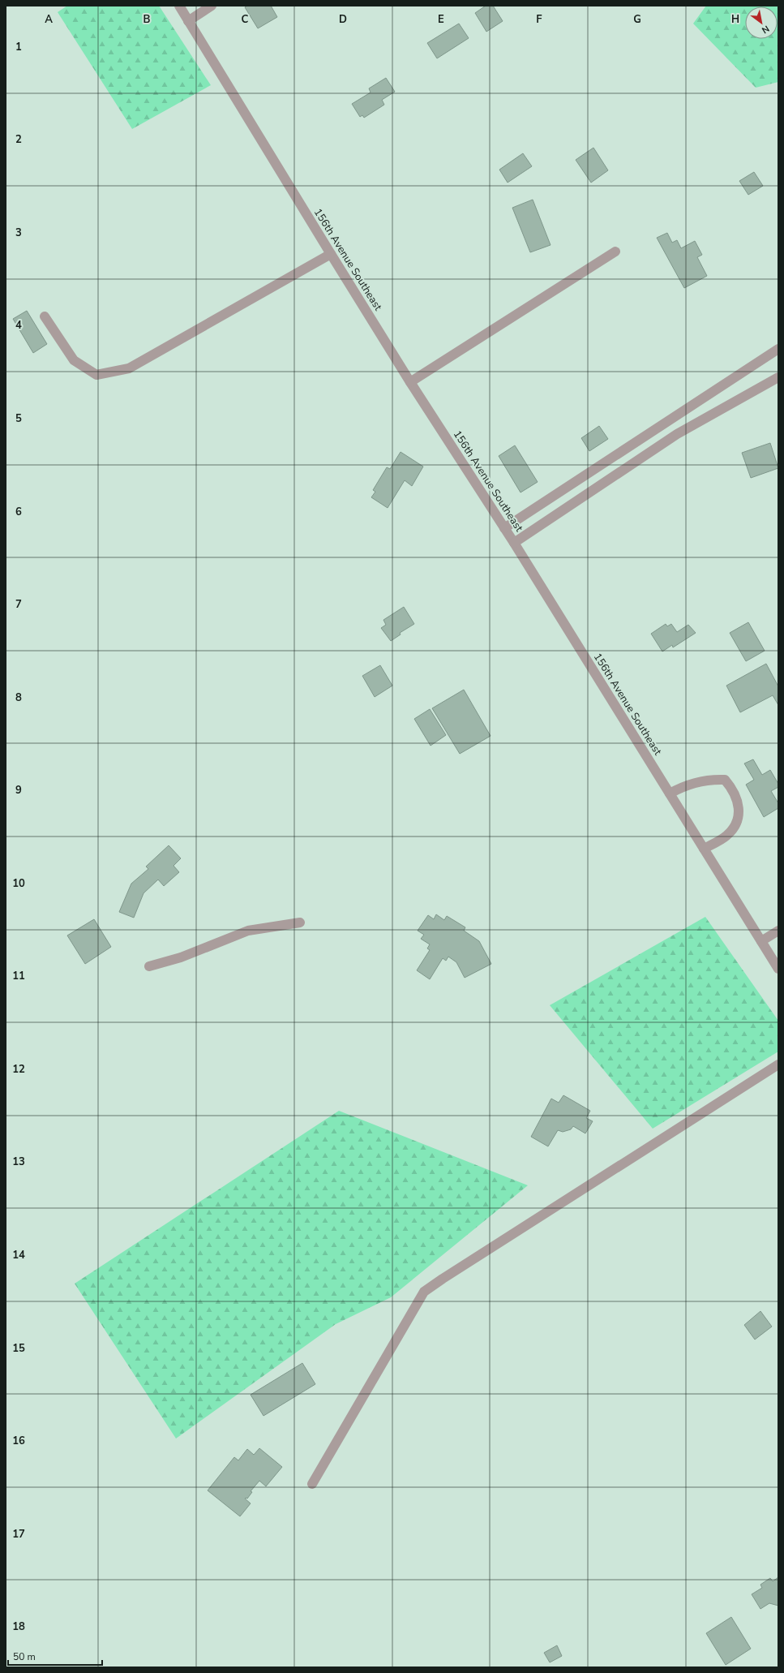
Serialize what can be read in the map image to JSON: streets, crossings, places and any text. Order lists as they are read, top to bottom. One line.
{"streets":{"street":["156th Avenue Southeast"]},"scale_bar":"50 m","north":"bottom right","grid":{"columns":["A","B","C","D","E","F","G","H"],"rows":["1","2","3","4","5","6","7","8","9","10","11","12","13","14","15","16","17","18"]}}
